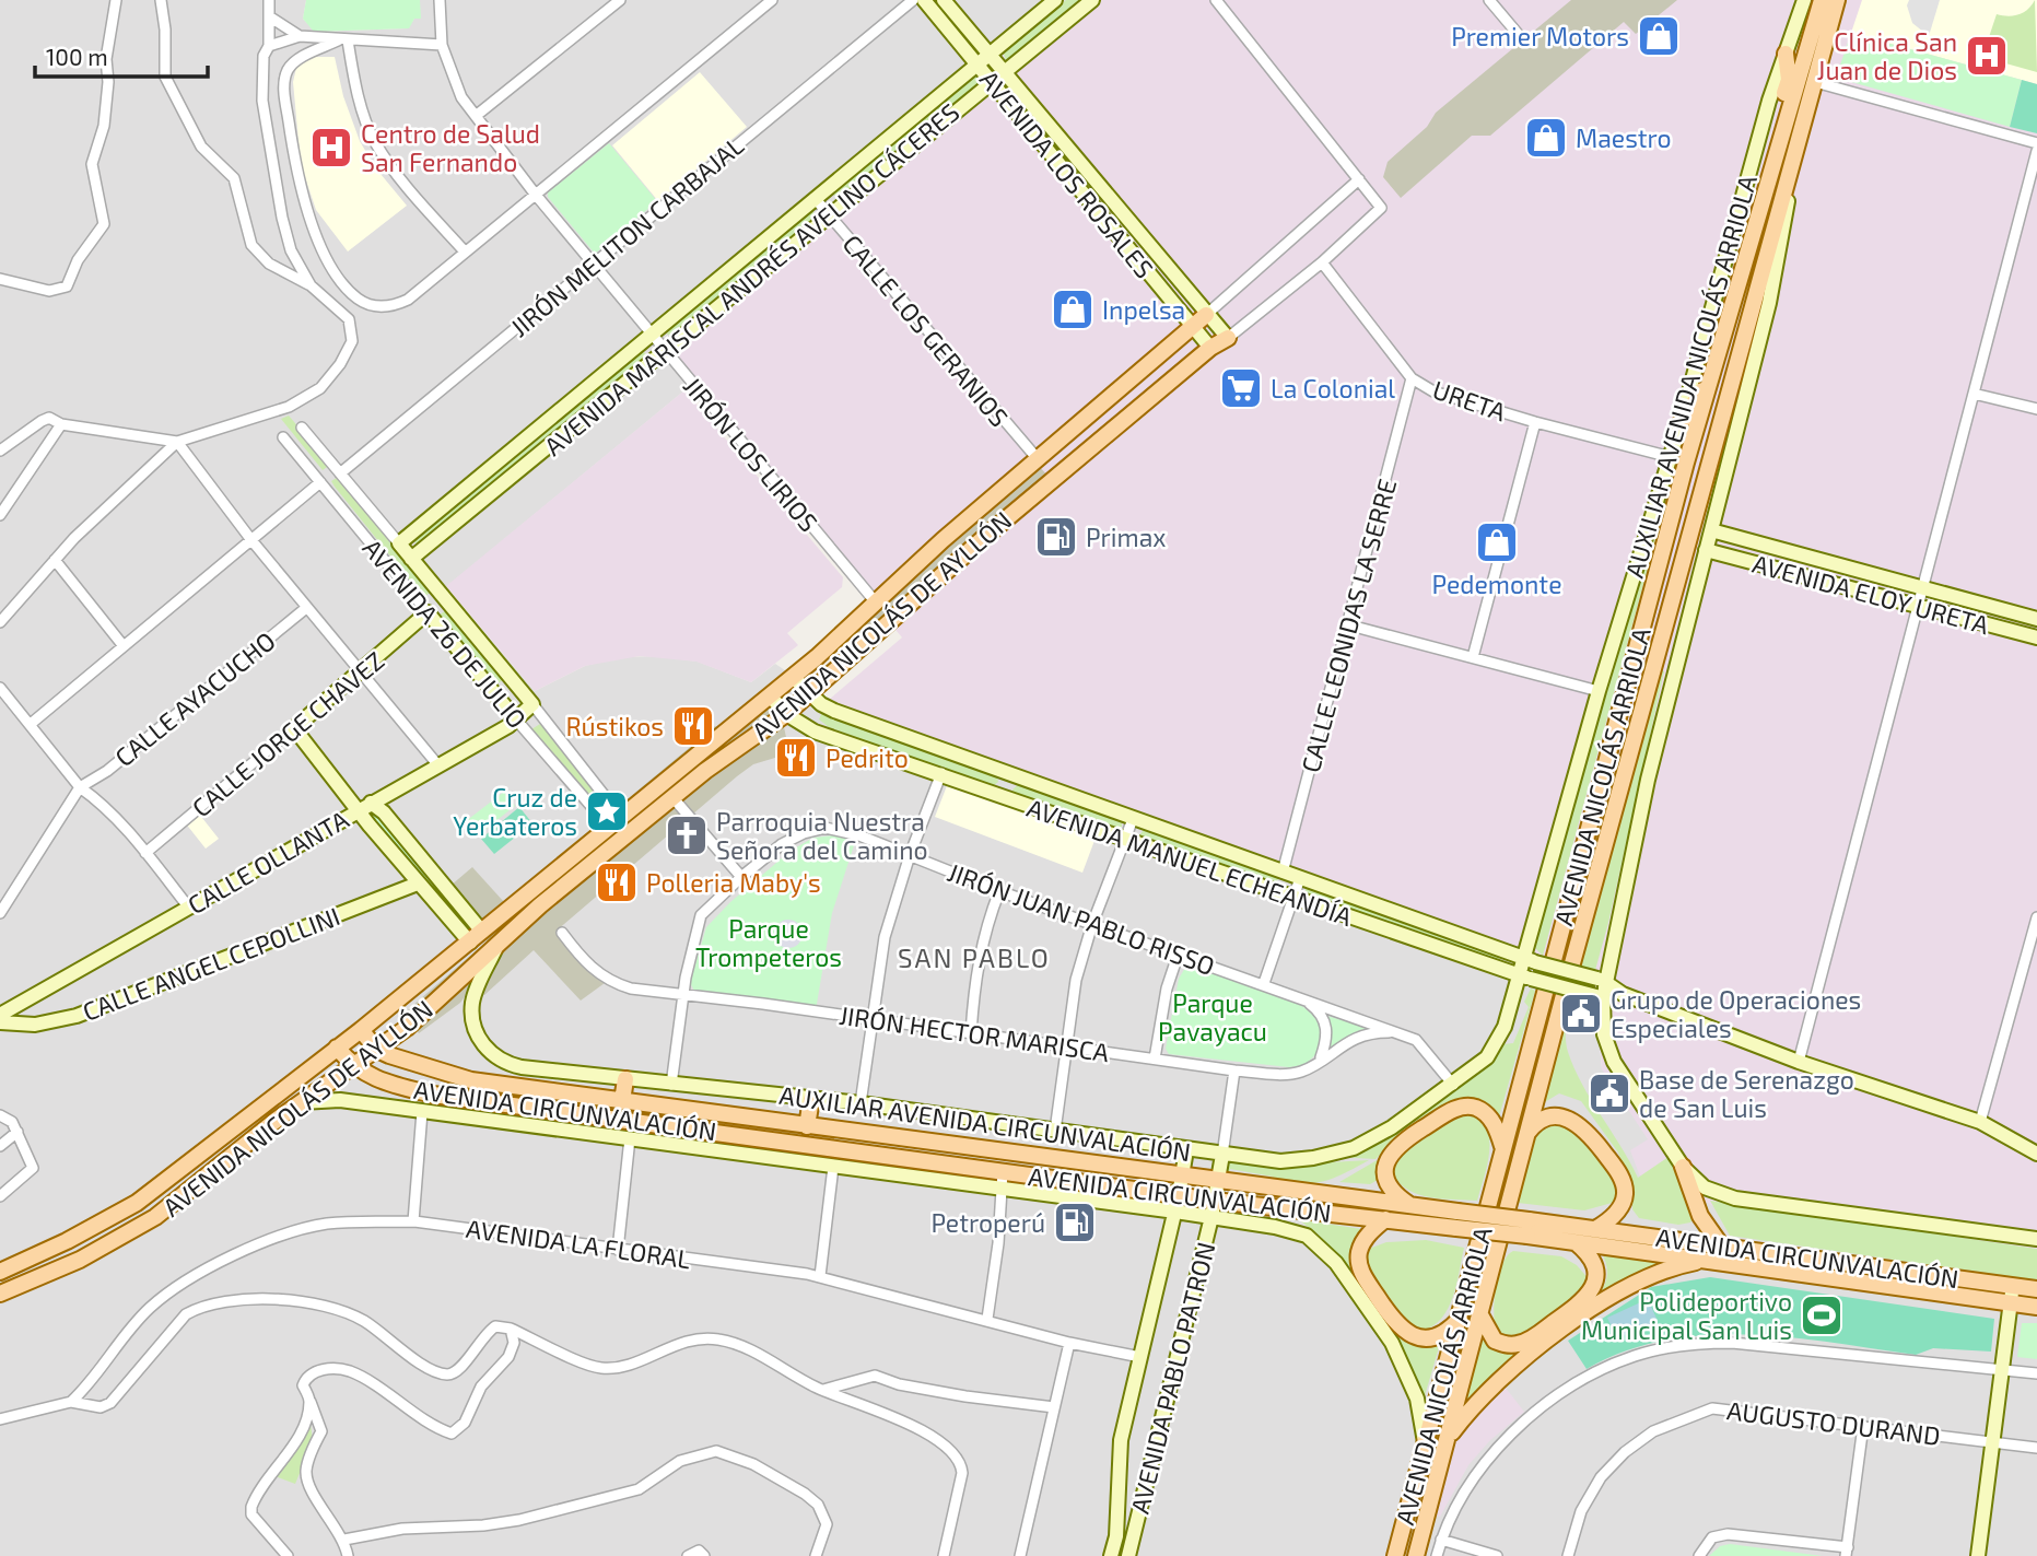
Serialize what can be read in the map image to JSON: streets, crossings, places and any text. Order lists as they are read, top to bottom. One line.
{"streets":{"main road":["AVENIDA NICOLÁS DE AYLLÓN","AVENIDA NICOLÁS ARRIOLA","AVENIDA CIRCUNVALACIÓN"],"street":["AVENIDA LOS ROSALES","JIRÓN MELITON CARBAJAL","AVENIDA MARISCAL ANDRÉS AVELINO CÁCERES","CALLE LOS GERANIOS","AUXILIAR AVENIDA NICOLÁS ARRIOLA","URETA","JIRÓN LOS LIRIOS","AVENIDA ELOY URETA","CALLE LEONIDAS LA SERRE","AVENIDA 26 DE JULIO","CALLE AYACUCHO","CALLE JORGE CHAVEZ","CALLE OLLANTA","AVENIDA MANUEL ECHEANDÍA","JIRÓN JUAN PABLO RISSO","CALLE ANGEL CEPOLLINI","JIRÓN HECTOR MARISCA","AUXILIAR AVENIDA CIRCUNVALACIÓN","AVENIDA LA FLORAL","AVENIDA PABLO PATRON","AUGUSTO DURAND"]},"crossings":[["AVENIDA LOS ROSALES","AVENIDA MARISCAL ANDRÉS AVELINO CÁCERES"],["AVENIDA LOS ROSALES","AVENIDA NICOLÁS DE AYLLÓN"],["JIRÓN MELITON CARBAJAL","JIRÓN LOS LIRIOS"],["JIRÓN MELITON CARBAJAL","AVENIDA 26 DE JULIO"],["AVENIDA MARISCAL ANDRÉS AVELINO CÁCERES","CALLE LOS GERANIOS"],["AVENIDA MARISCAL ANDRÉS AVELINO CÁCERES","JIRÓN LOS LIRIOS"],["AVENIDA MARISCAL ANDRÉS AVELINO CÁCERES","AVENIDA 26 DE JULIO"],["CALLE LOS GERANIOS","AVENIDA NICOLÁS DE AYLLÓN"],["AUXILIAR AVENIDA NICOLÁS ARRIOLA","URETA"],["AUXILIAR AVENIDA NICOLÁS ARRIOLA","AVENIDA ELOY URETA"],["AUXILIAR AVENIDA NICOLÁS ARRIOLA","AVENIDA NICOLÁS ARRIOLA"],["AUXILIAR AVENIDA NICOLÁS ARRIOLA","AVENIDA MANUEL ECHEANDÍA"],["AUXILIAR AVENIDA NICOLÁS ARRIOLA","AUXILIAR AVENIDA CIRCUNVALACIÓN"],["URETA","AVENIDA NICOLÁS DE AYLLÓN"],["URETA","CALLE LEONIDAS LA SERRE"],["JIRÓN LOS LIRIOS","AVENIDA NICOLÁS DE AYLLÓN"],["AVENIDA NICOLÁS DE AYLLÓN","AVENIDA 26 DE JULIO"],["AVENIDA NICOLÁS DE AYLLÓN","AVENIDA MANUEL ECHEANDÍA"],["AVENIDA NICOLÁS DE AYLLÓN","AVENIDA CIRCUNVALACIÓN"],["AVENIDA NICOLÁS DE AYLLÓN","AUXILIAR AVENIDA CIRCUNVALACIÓN"],["CALLE LEONIDAS LA SERRE","AVENIDA MANUEL ECHEANDÍA"],["AVENIDA 26 DE JULIO","CALLE JORGE CHAVEZ"],["AVENIDA 26 DE JULIO","CALLE OLLANTA"],["AVENIDA MANUEL ECHEANDÍA","AUXILIAR AVENIDA CIRCUNVALACIÓN"],["JIRÓN JUAN PABLO RISSO","JIRÓN HECTOR MARISCA"],["JIRÓN JUAN PABLO RISSO","AUXILIAR AVENIDA CIRCUNVALACIÓN"],["AVENIDA CIRCUNVALACIÓN","AVENIDA PABLO PATRON"],["AUXILIAR AVENIDA CIRCUNVALACIÓN","AVENIDA PABLO PATRON"],["AVENIDA LA FLORAL","AVENIDA PABLO PATRON"]],"districts":["SAN PABLO"],"parks":["Parque Trompeteros","Parque Pavayacu"],"places":{"shop":["Premier Motors","Maestro","Inpelsa","Pedemonte"],"hospital":["Clínica San Juan de Dios","Centro de Salud San Fernando"],"supermarket":["La Colonial"],"fuel station":["Primax","Petroperú"],"restaurant":["Rústikos","Pedrito","Polleria Maby's"],"place":["Cruz de Yerbateros"],"church":["Parroquia Nuestra Señora del Camino"],"public building":["Grupo de Operaciones Especiales","Base de Serenazgo de San Luis"],"sports":["Polideportivo Municipal San Luis"]},"scale_bar":"100 m"}
